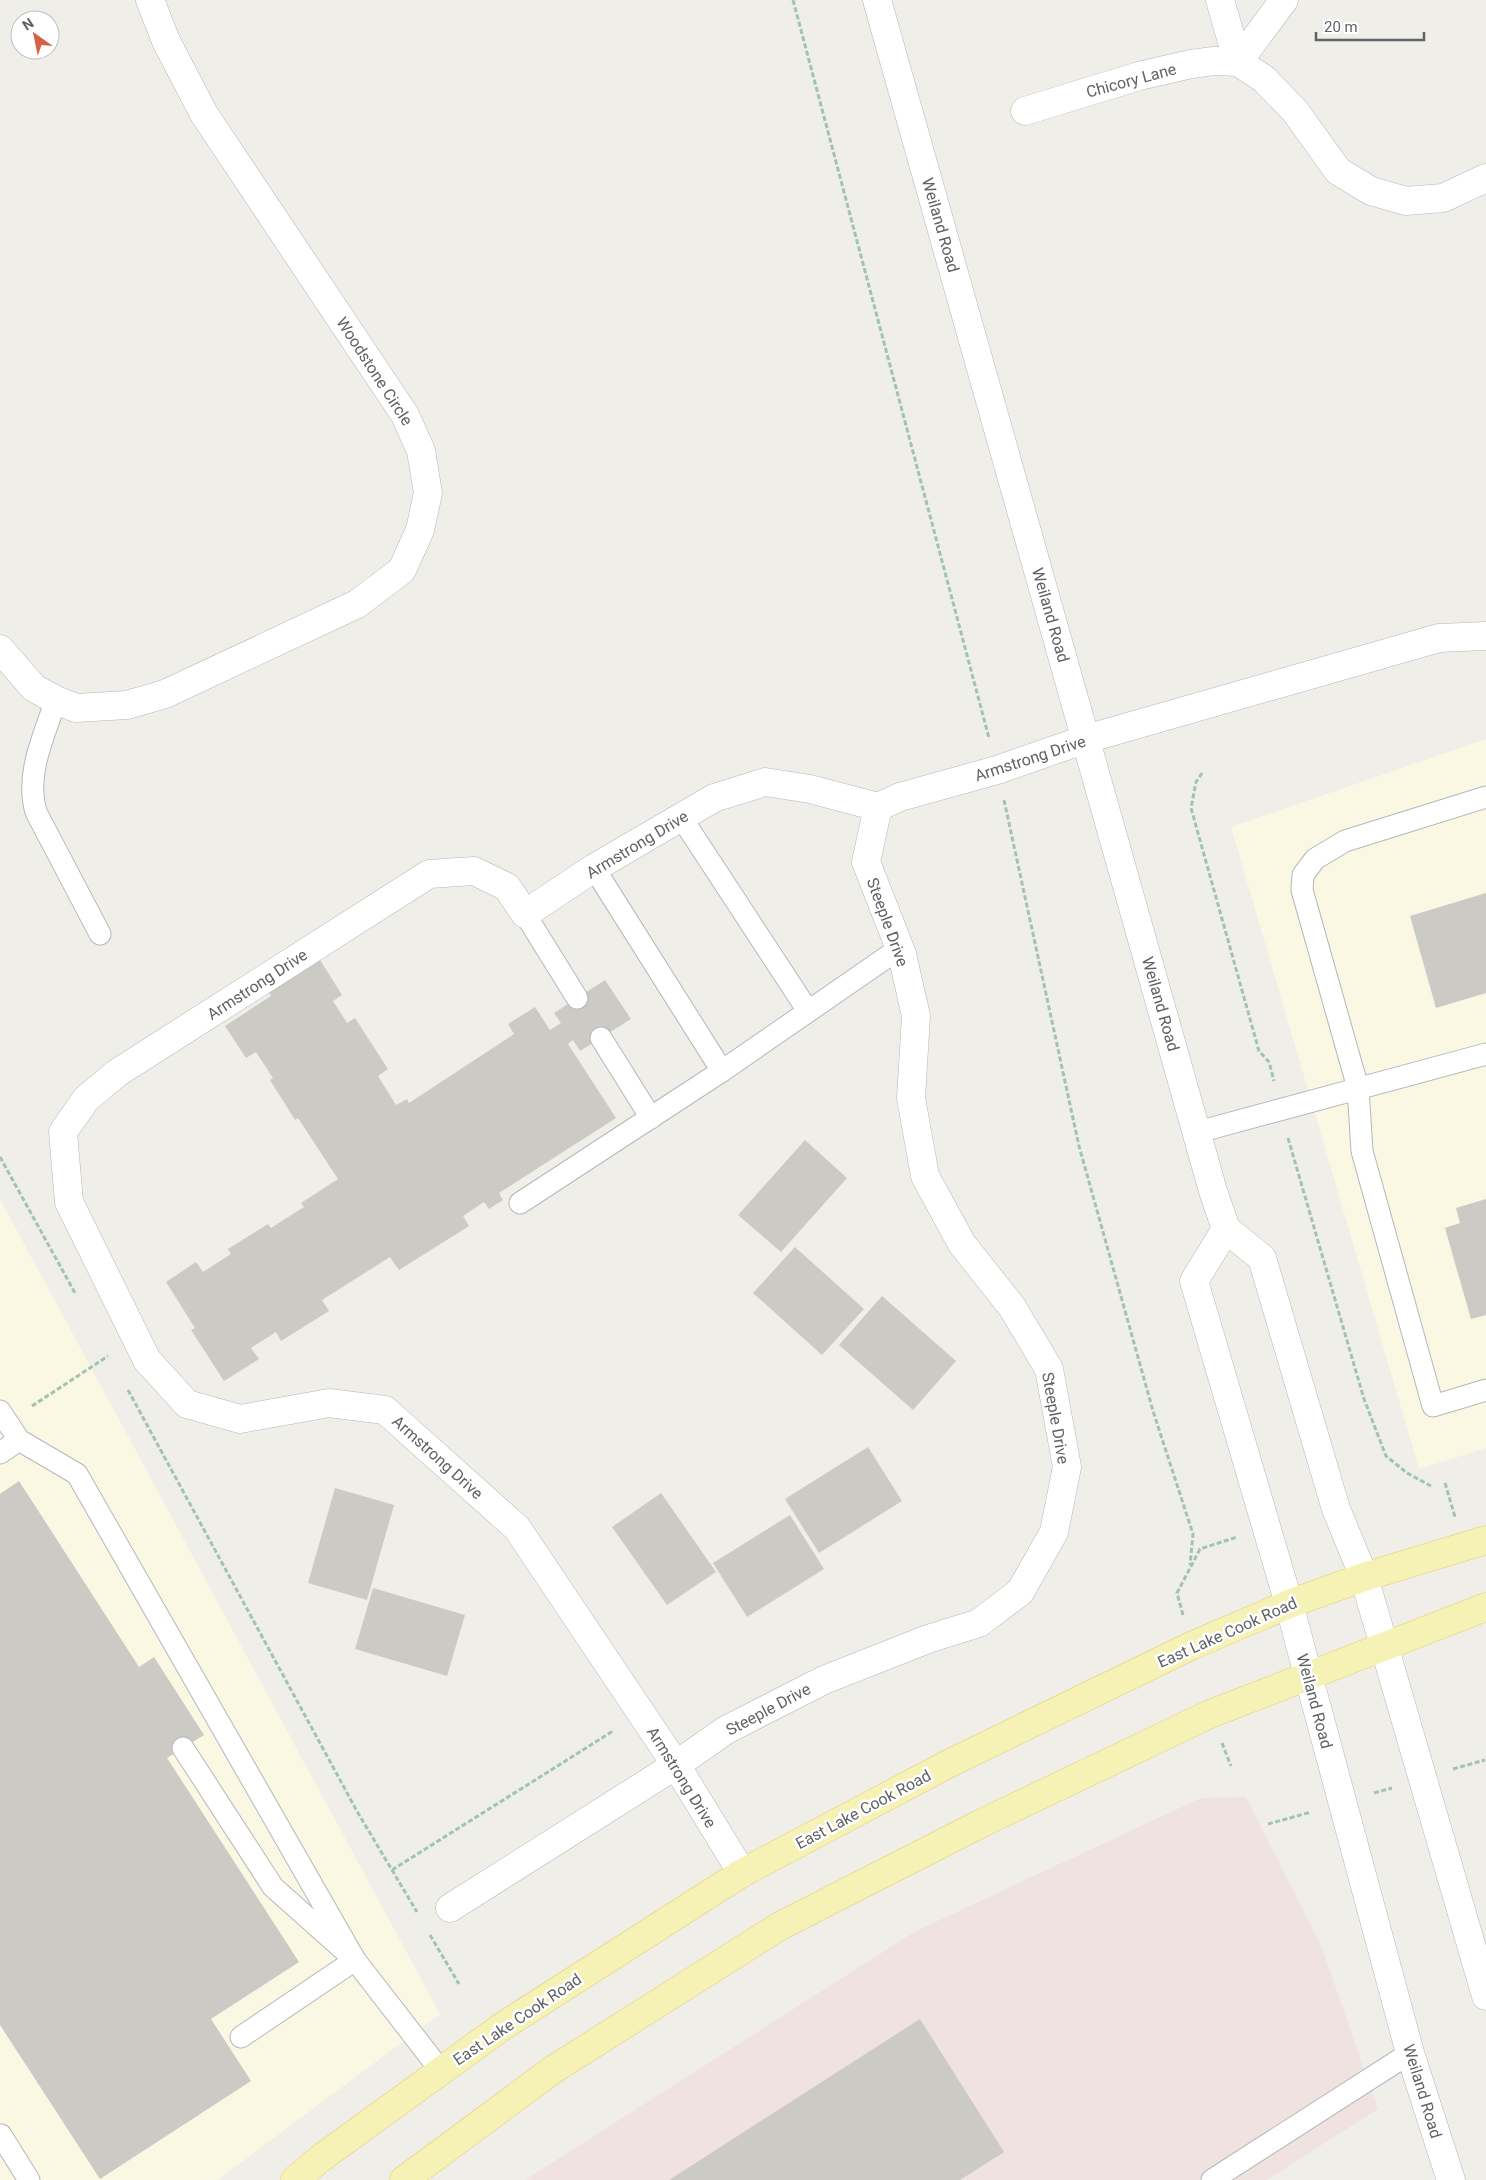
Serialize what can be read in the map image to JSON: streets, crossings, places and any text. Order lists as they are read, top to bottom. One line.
{"streets":{"main road":["East Lake Cook Road"],"street":["Chicory Lane","Weiland Road","Woodstone Circle","Armstrong Drive","Steeple Drive"]},"crossings":[["Weiland Road","Armstrong Drive"],["Weiland Road","East Lake Cook Road"],["Armstrong Drive","Steeple Drive"],["Armstrong Drive","East Lake Cook Road"]],"scale_bar":"20 m","north":"top left"}
